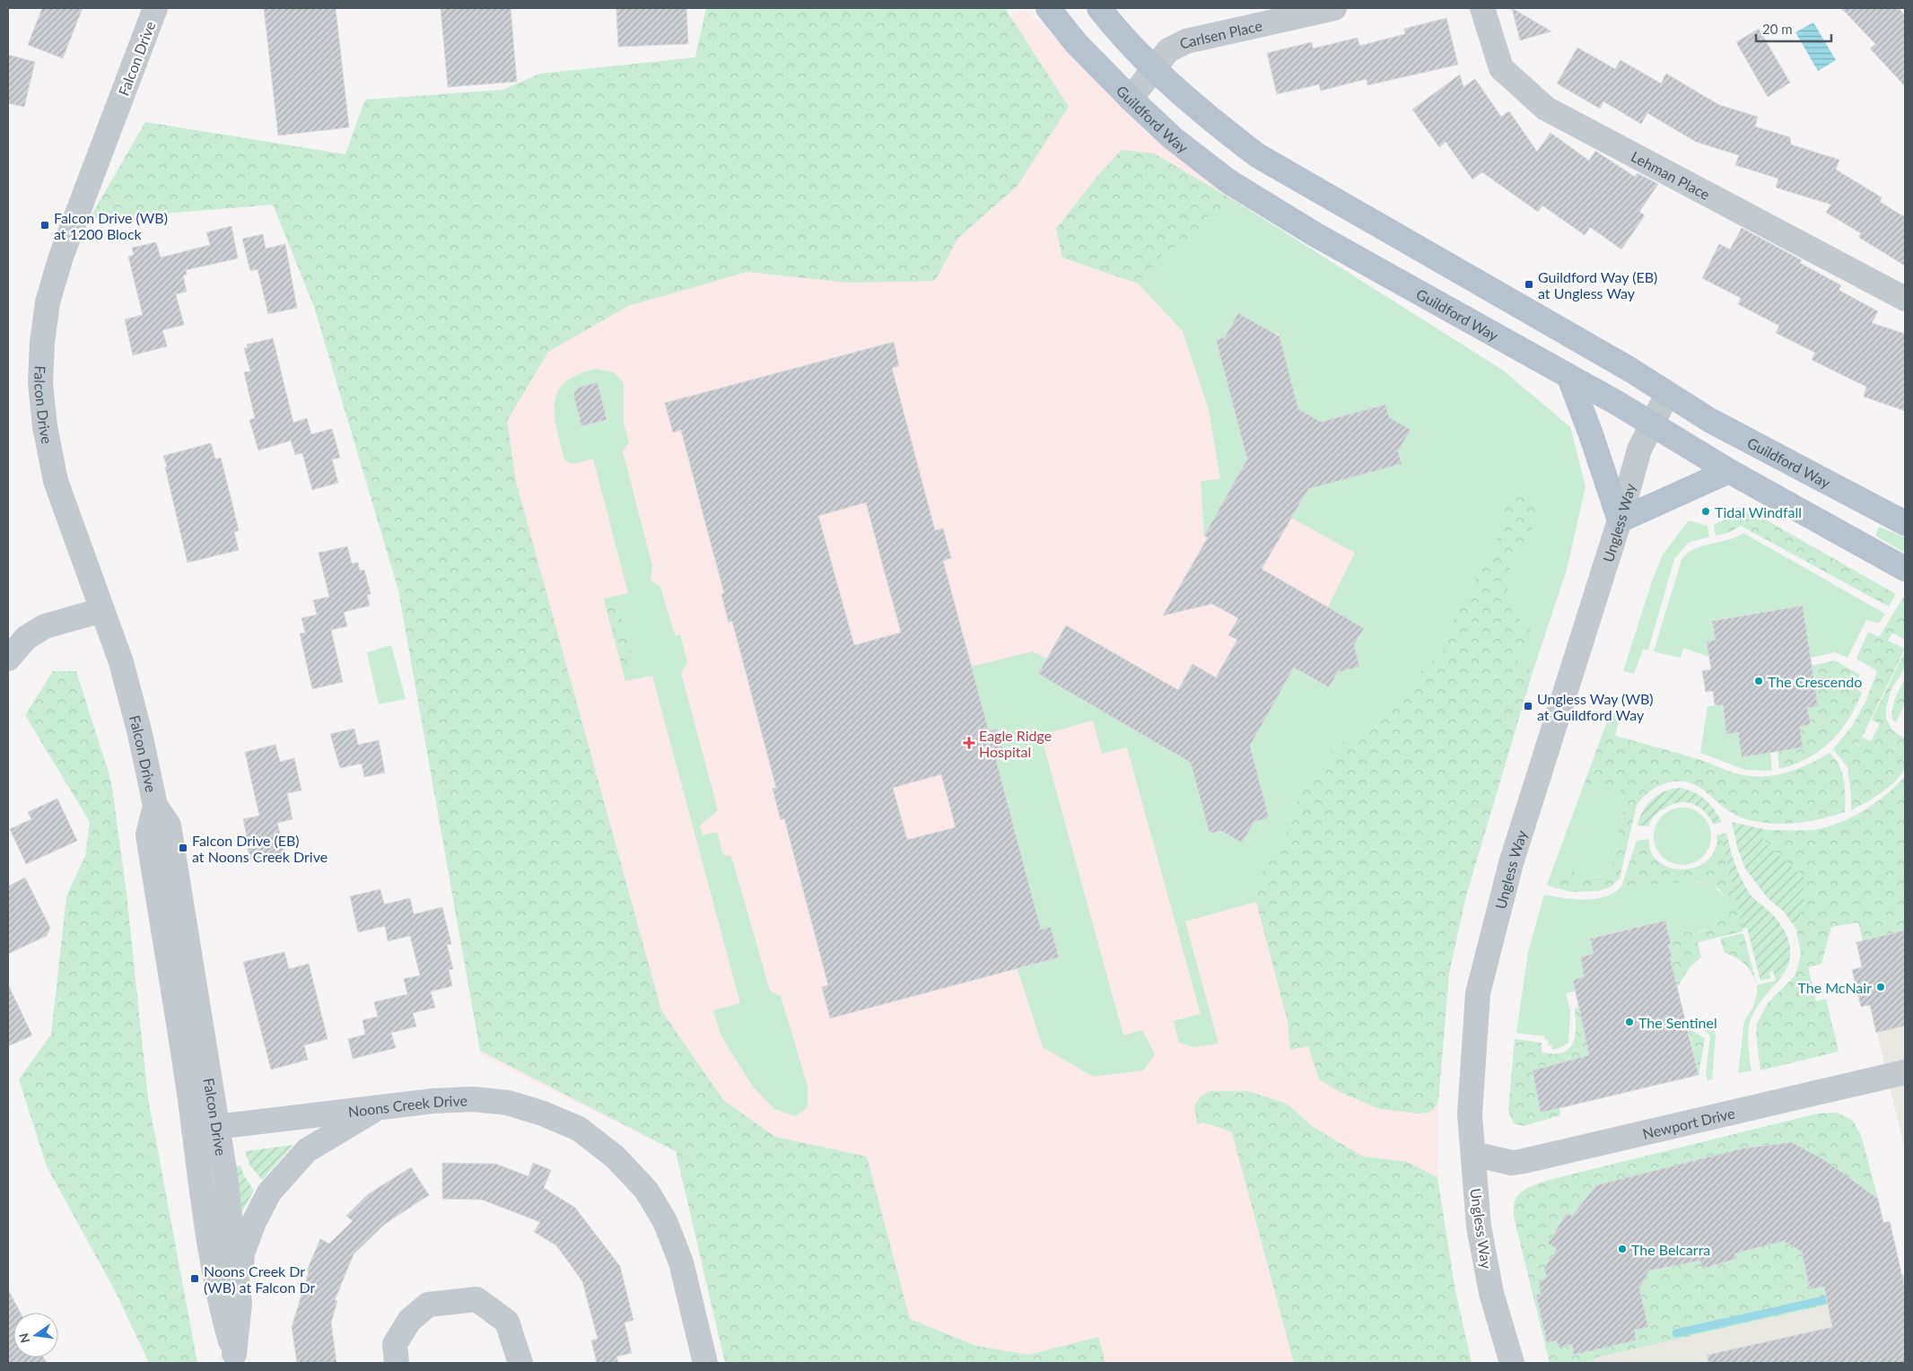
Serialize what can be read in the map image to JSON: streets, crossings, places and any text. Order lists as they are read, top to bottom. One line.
{"streets":{"main road":["Guildford Way"],"street":["Carlsen Place","Falcon Drive","Lehman Place","Ungless Way","Noons Creek Drive","Newport Drive"]},"crossings":[["Carlsen Place","Guildford Way"],["Falcon Drive","Noons Creek Drive"],["Guildford Way","Ungless Way"],["Ungless Way","Newport Drive"]],"places":{"transit":["Falcon Drive (WB) at 1200 Block","Guildford Way (EB) at Ungless Way","Ungless Way (WB) at Guildford Way","Falcon Drive (EB) at Noons Creek Drive","Noons Creek Dr (WB) at Falcon Dr"],"other":["Tidal Windfall","The Crescendo","The McNair","The Sentinel","The Belcarra"],"health":["Eagle Ridge Hospital"]},"scale_bar":"20 m","north":"left"}
